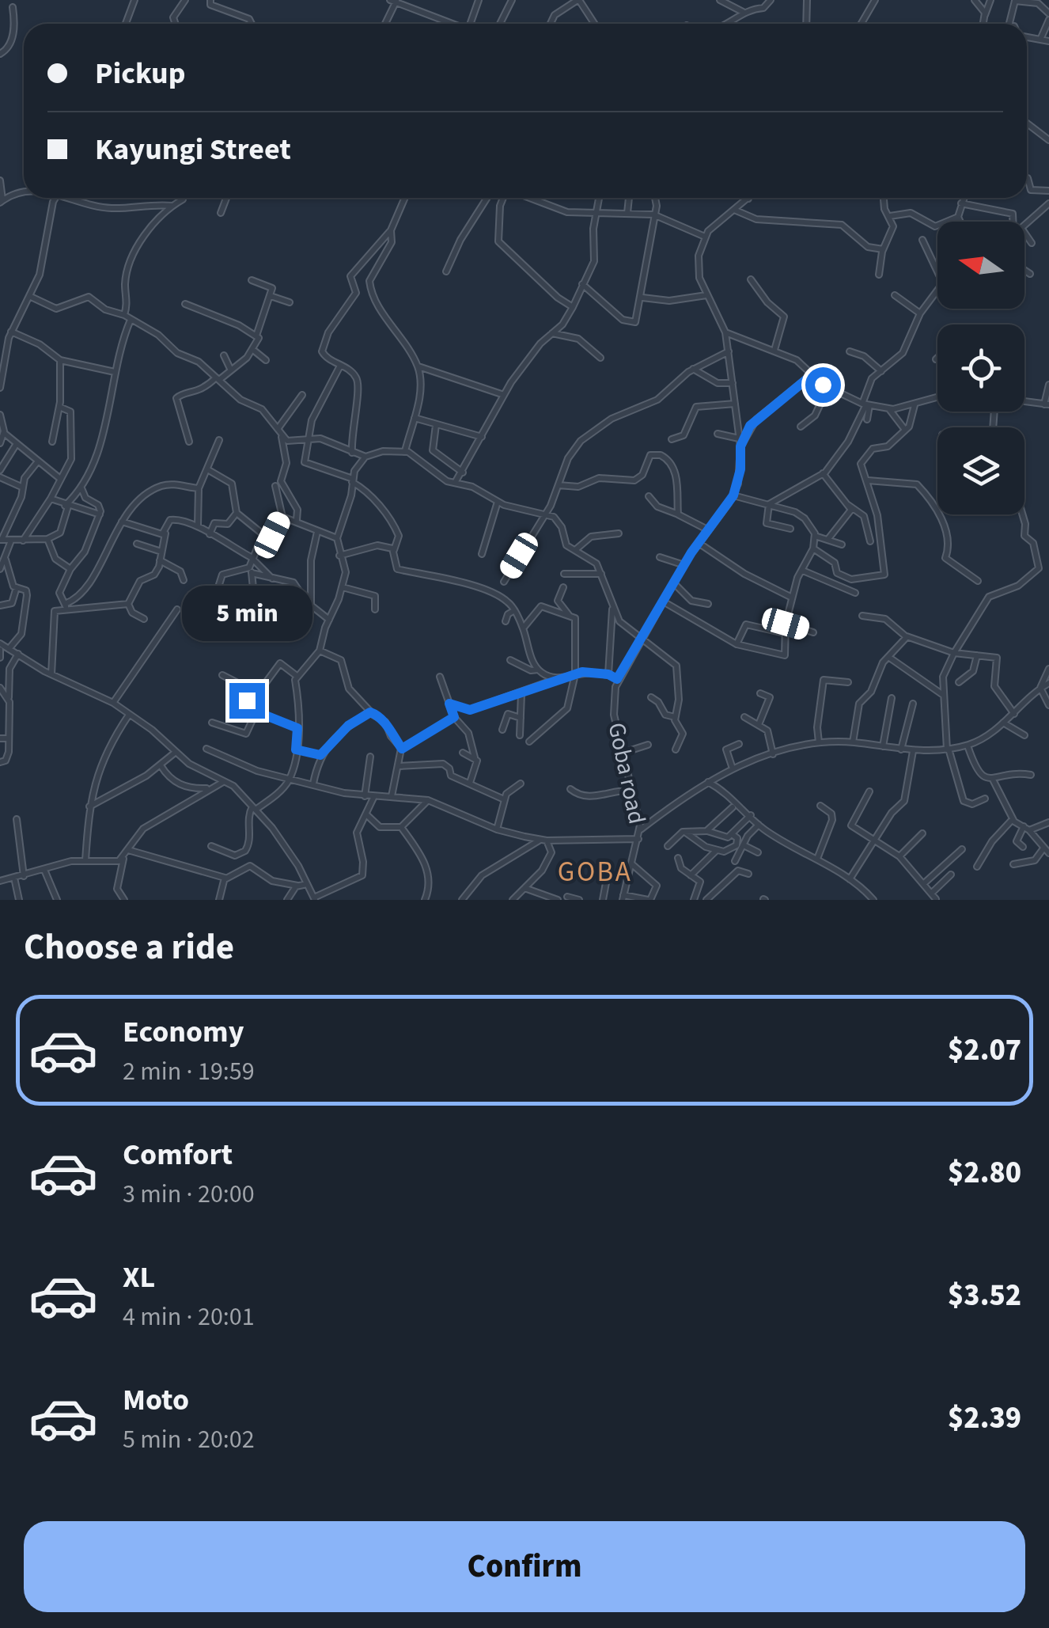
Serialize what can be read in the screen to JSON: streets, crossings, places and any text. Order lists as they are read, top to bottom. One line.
{"streets":{"street":["Goba road"]},"districts":["GOBA"],"north":"left","page":{"banner":["Pickup","Kayungi Street"],"bubble":"5 min","heading":"Choose a ride","list":[{"name":"Economy","note":"2 min · 19:59","value":"$2.07"},{"name":"Comfort","note":"3 min · 20:00","value":"$2.80"},{"name":"XL","note":"4 min · 20:01","value":"$3.52"},{"name":"Moto","note":"5 min · 20:02","value":"$2.39"}],"buttons":"Confirm"}}
